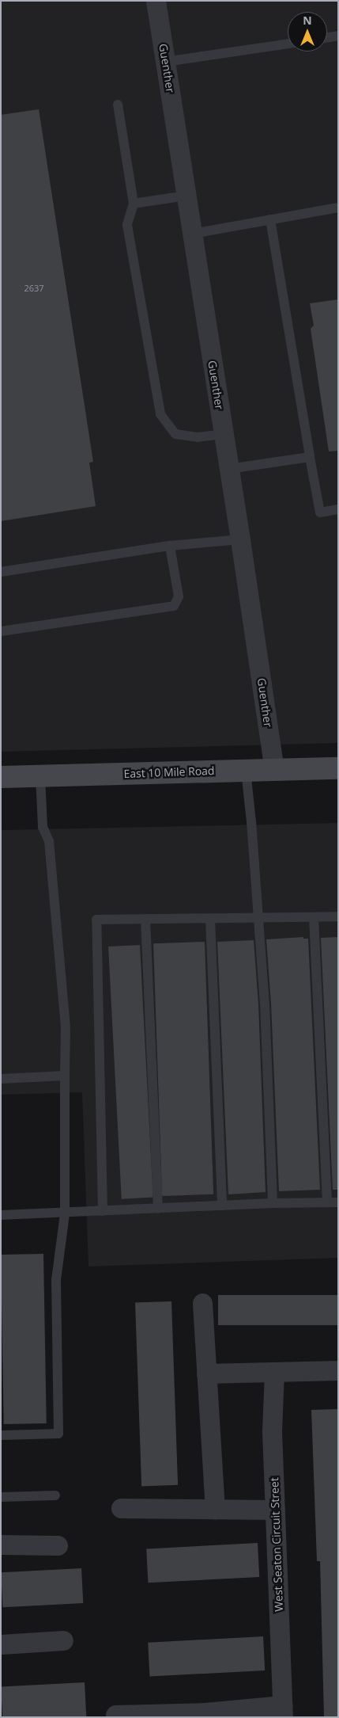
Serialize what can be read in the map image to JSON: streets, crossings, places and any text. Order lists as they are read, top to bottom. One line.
{"streets":{"main road":["East 10 Mile Road"],"street":["Guenther","West Seaton Circuit Street"]},"crossings":[["Guenther","East 10 Mile Road"]],"house_numbers":["2637"],"north":"top"}
